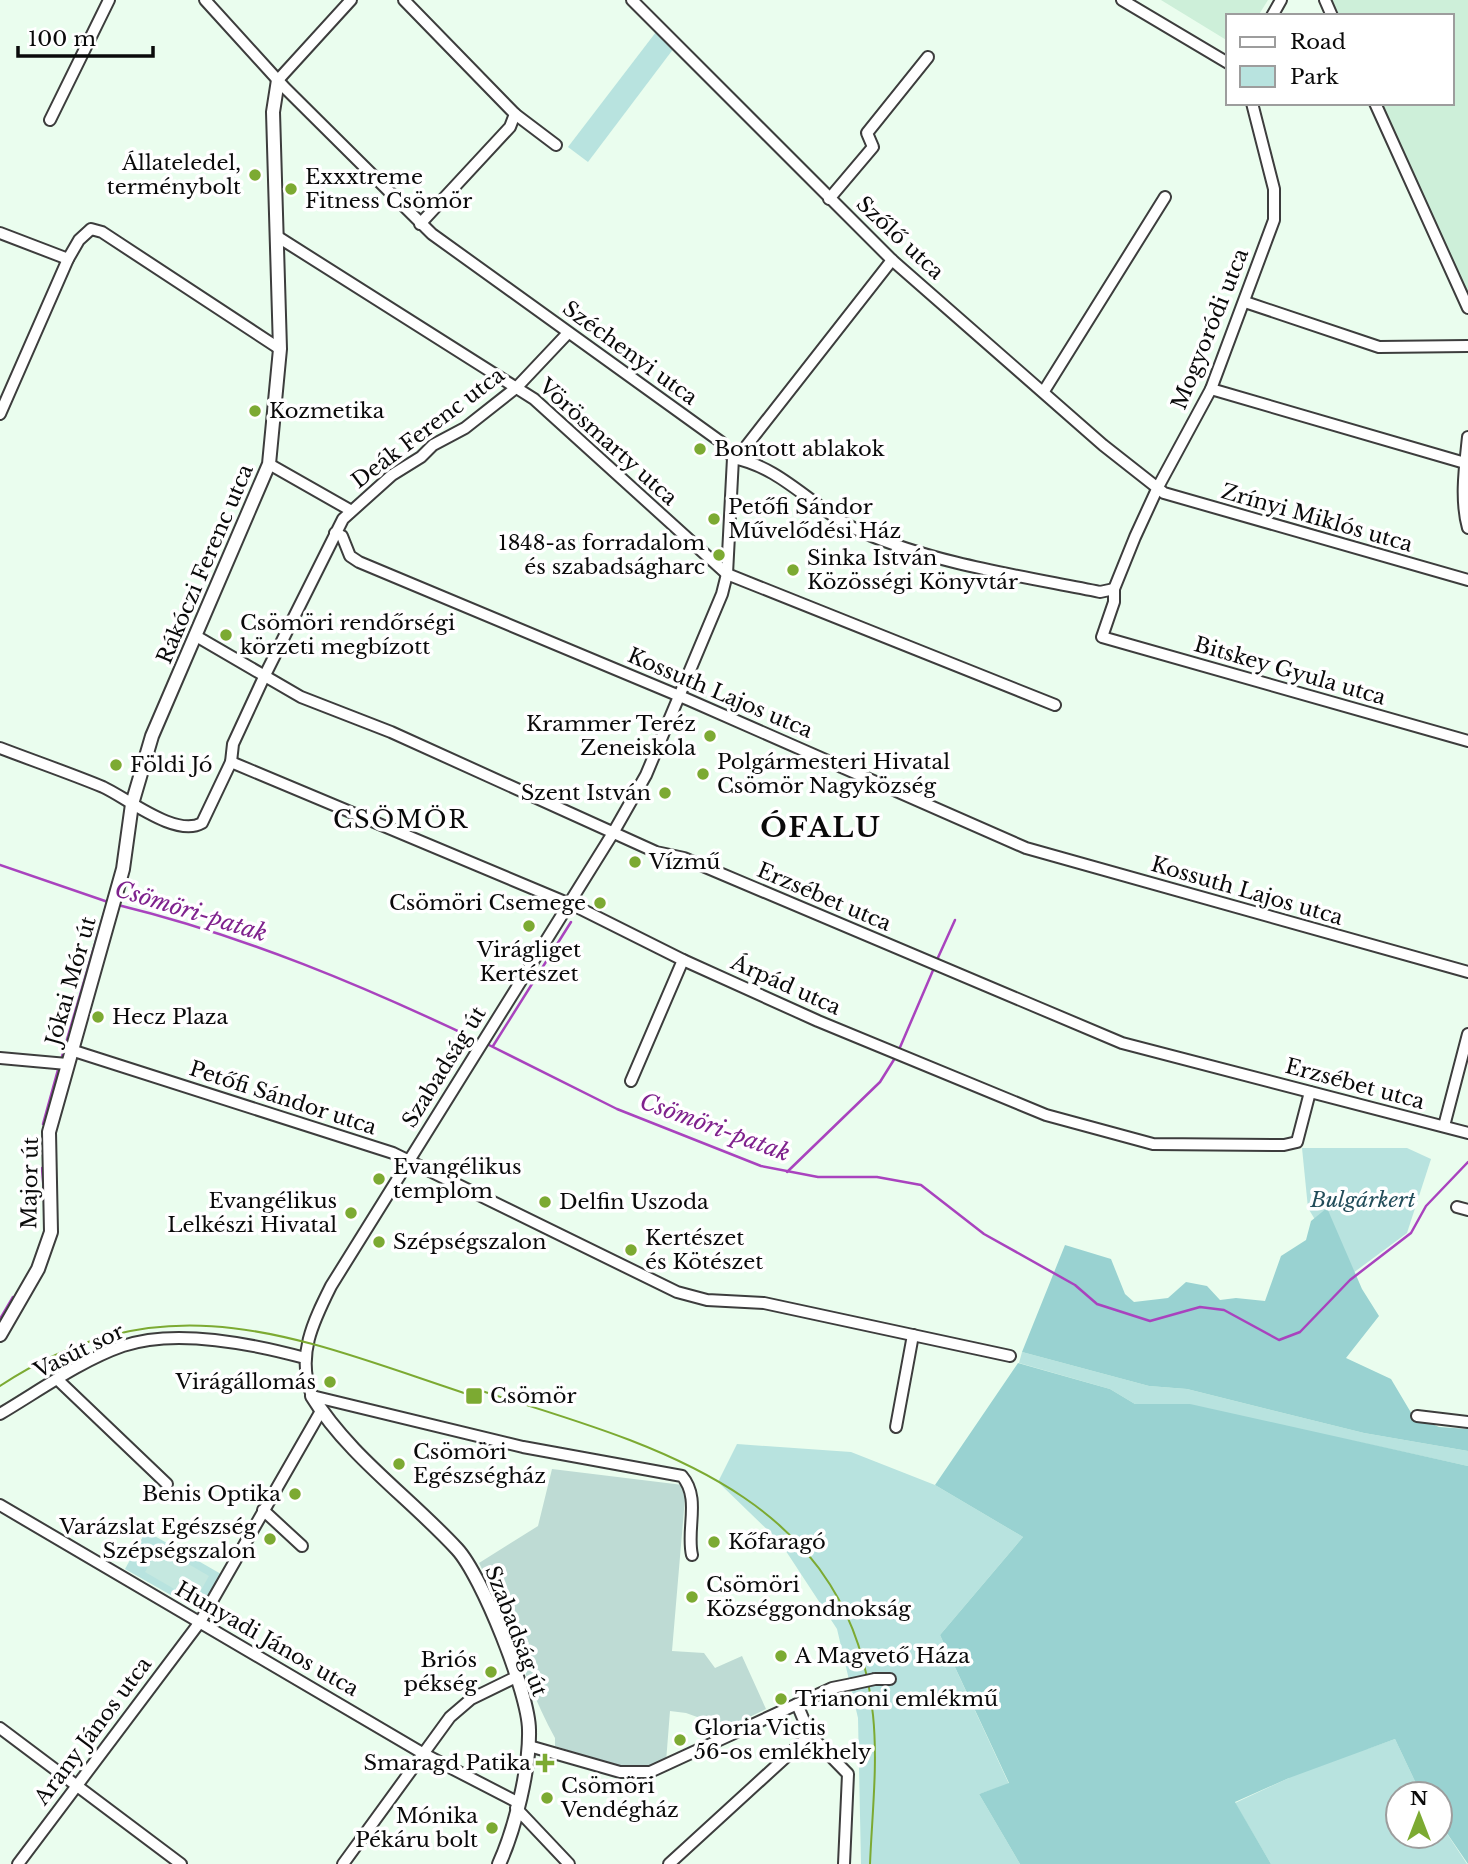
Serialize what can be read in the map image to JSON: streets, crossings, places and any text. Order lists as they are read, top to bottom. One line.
{"streets":{"street":["Szőlő utca","Mogyoródi utca","Széchenyi utca","Deák Ferenc utca","Vörösmarty utca","Zrínyi Miklós utca","Rákóczi Ferenc utca","Bitskey Gyula utca","Kossuth Lajos utca","Erzsébet utca","Jókai Mór út","Árpád utca","Szabadság út","Petőfi Sándor utca","Major út","Vasút sor","Hunyadi János utca","Arany János utca"]},"crossings":[["Szőlő utca","Mogyoródi utca"],["Szőlő utca","Zrínyi Miklós utca"],["Mogyoródi utca","Széchenyi utca"],["Mogyoródi utca","Zrínyi Miklós utca"],["Mogyoródi utca","Bitskey Gyula utca"],["Széchenyi utca","Deák Ferenc utca"],["Széchenyi utca","Rákóczi Ferenc utca"],["Széchenyi utca","Szabadság út"],["Deák Ferenc utca","Vörösmarty utca"],["Deák Ferenc utca","Rákóczi Ferenc utca"],["Deák Ferenc utca","Kossuth Lajos utca"],["Deák Ferenc utca","Erzsébet utca"],["Deák Ferenc utca","Jókai Mór út"],["Deák Ferenc utca","Árpád utca"],["Vörösmarty utca","Rákóczi Ferenc utca"],["Vörösmarty utca","Szabadság út"],["Rákóczi Ferenc utca","Erzsébet utca"],["Rákóczi Ferenc utca","Jókai Mór út"],["Kossuth Lajos utca","Szabadság út"],["Erzsébet utca","Árpád utca"],["Erzsébet utca","Szabadság út"],["Jókai Mór út","Petőfi Sándor utca"],["Jókai Mór út","Major út"],["Árpád utca","Szabadság út"],["Szabadság út","Petőfi Sándor utca"],["Szabadság út","Vasút sor"],["Szabadság út","Hunyadi János utca"],["Szabadság út","Arany János utca"],["Hunyadi János utca","Arany János utca"]],"districts":["CSÖMÖR","ÓFALU"],"water":["Csömöri-patak"],"parks":["Bulgárkert"],"places":{"other":["Állateledel, terménybolt","Exxxtreme Fitness Csömör","Kozmetika","Bontott ablakok","Petőfi Sándor Művelődési Ház","1848-as forradalom és szabadságharc","Sinka István Közösségi Könyvtár","Csömöri rendőrségi körzeti megbízott","Krammer Teréz Zeneiskola","Földi Jó","Polgármesteri Hivatal Csömör Nagyközség","Szent István","Vízmű","Csömöri Csemege","Virágliget Kertészet","Hecz Plaza","Evangélikus templom","Delfin Uszoda","Evangélikus Lelkészi Hivatal","Szépségszalon","Kertészet és Kötészet","Virágállomás","Csömöri Egészségház","Benis Optika","Varázslat Egészség Szépségszalon","Kőfaragó","Csömöri Községgondnokság","A Magvető Háza","Briós pékség","Trianoni emlékmű","Gloria Victis 56-os emlékhely","Csömöri Vendégház","Mónika Pékáru bolt"],"transit":["Csömör"],"health":["Smaragd Patika"]},"legend":["Road","Park"],"scale_bar":"100 m","north":"top"}
